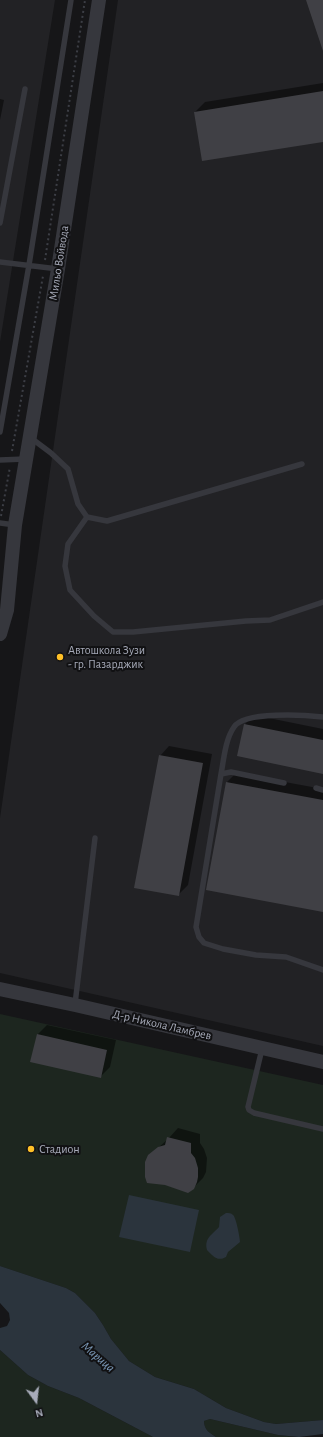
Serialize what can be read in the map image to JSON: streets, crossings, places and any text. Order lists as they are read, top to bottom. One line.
{"streets":{"street":["Мильо Войвода","Д-р Никола Ламбрев"]},"water":["Марица"],"places":["Автошкола Зузи - гр. Пазарджик","Стадион"],"north":"bottom"}
